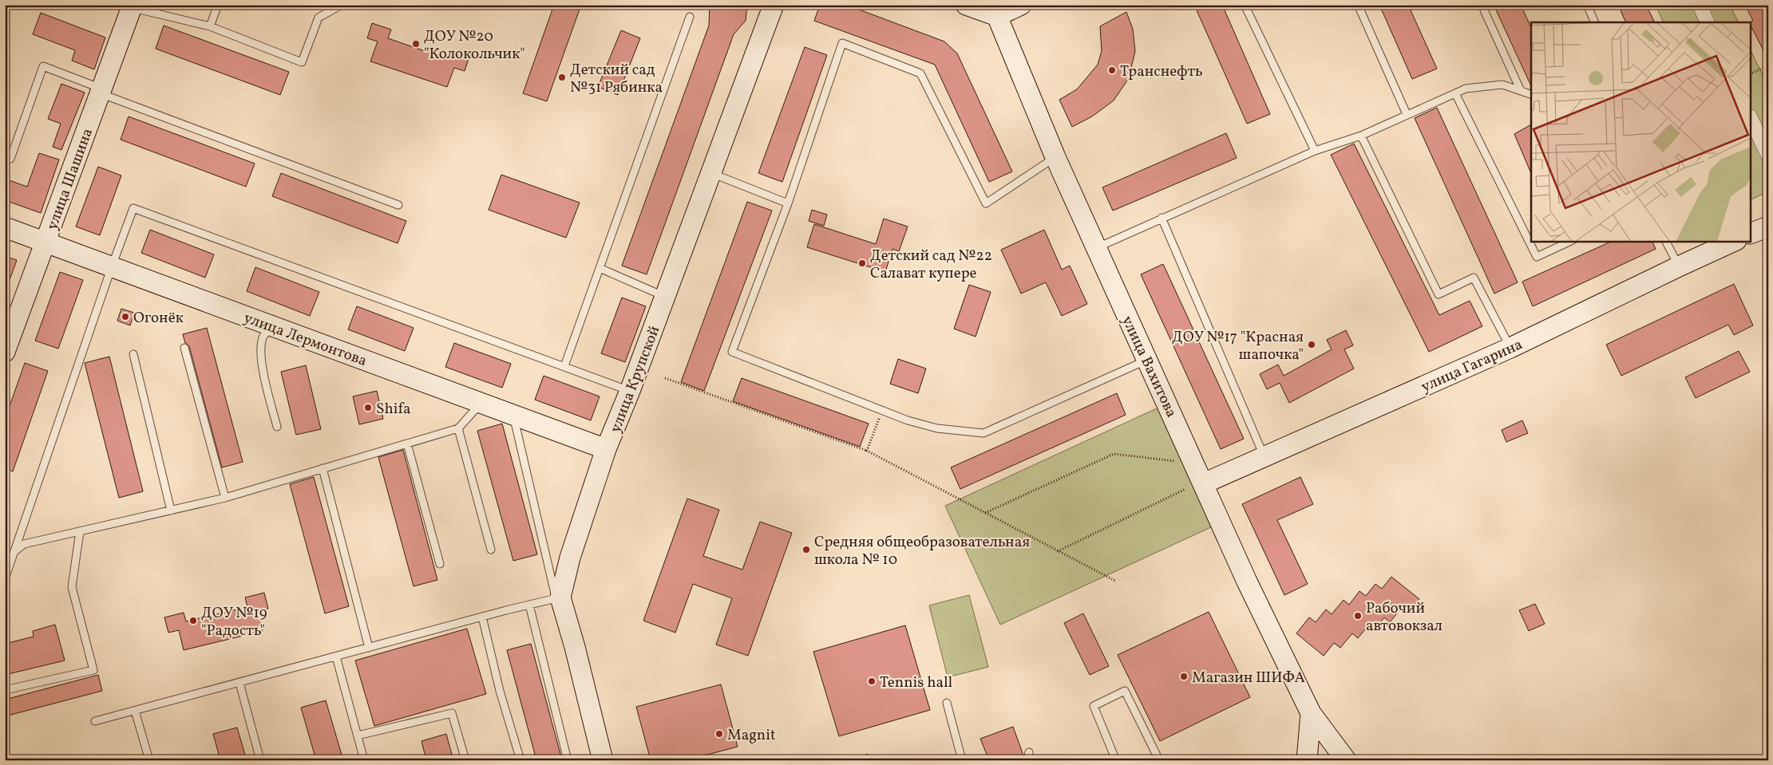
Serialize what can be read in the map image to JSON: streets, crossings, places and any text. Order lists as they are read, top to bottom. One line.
{"streets":{"street":["улица Шашина","улица Лермонтова","улица Гагарина","улица Вахитова","улица Крупской"]},"crossings":[["улица Шашина","улица Лермонтова"],["улица Лермонтова","улица Крупской"],["улица Гагарина","улица Вахитова"]],"places":["ДОУ №20 \"Колокольчик\"","Транснефть","Детский сад №31 Рябинка","Детский сад №22 Салават купере","Огонёк","ДОУ №17 \"Красная шапочка\"","Shifa","Средняя общеобразовательная школа № 10","Рабочий автовокзал","ДОУ №19 \"Радость\"","Магазин ШИФА","Tennis hall","Magnit"]}
